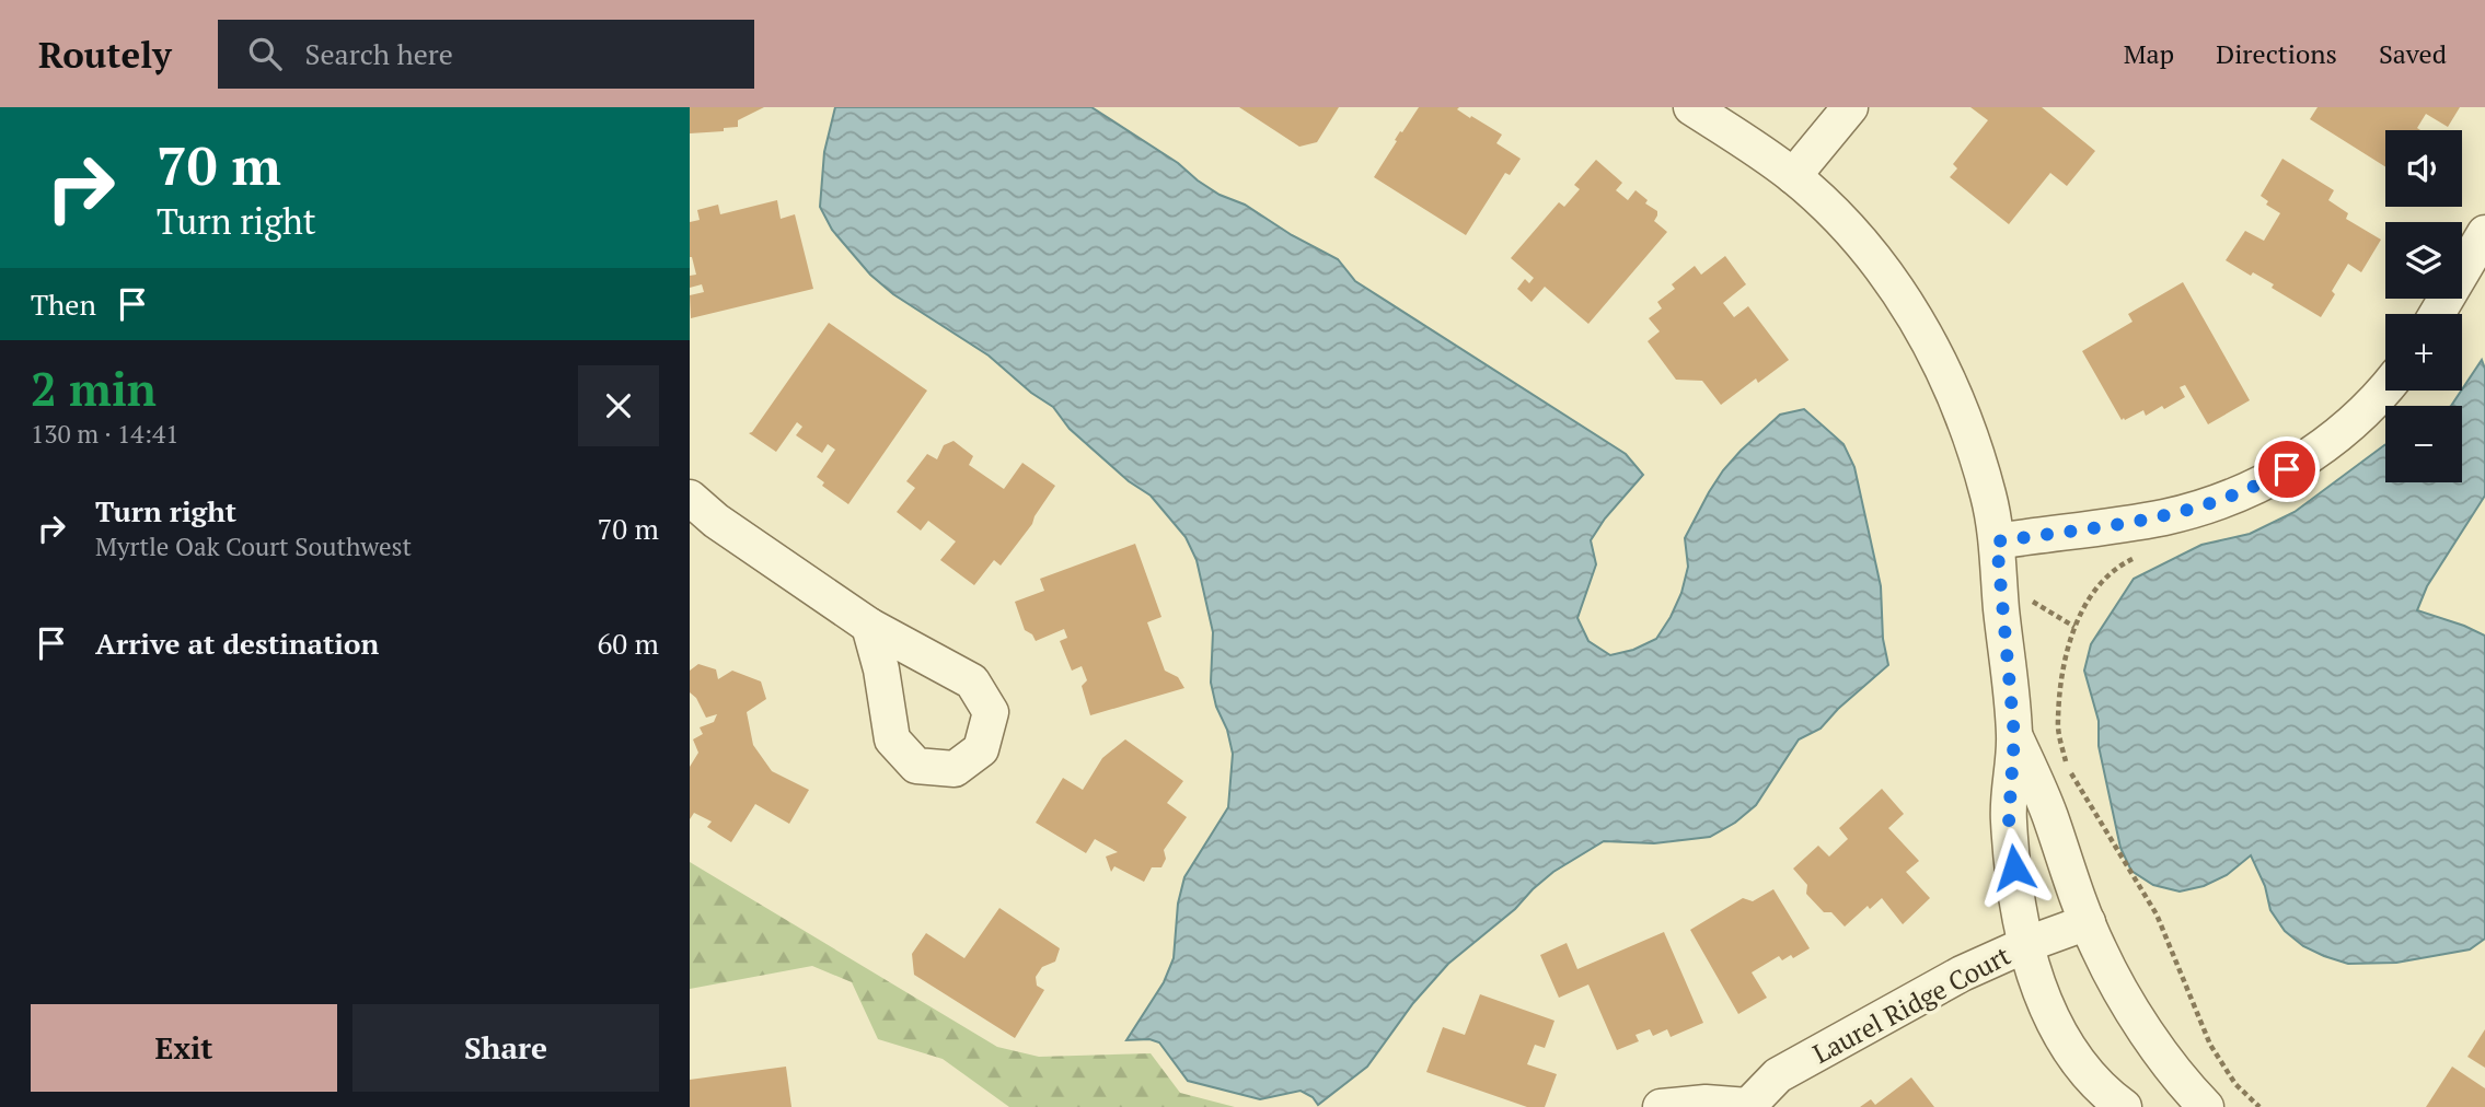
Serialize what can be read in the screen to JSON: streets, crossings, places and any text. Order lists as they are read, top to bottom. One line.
{"streets":{"street":["Laurel Ridge Court"]},"page":{"header":"Routely","search":"Search here","nav":["Map","Directions","Saved"],"turn":["70 m","Turn right"],"map_buttons":["+","−"],"then":"Then","heading":["2 min","130 m · 14:41"],"list":[{"name":"Turn right","note":"Myrtle Oak Court Southwest","value":"70 m"},{"name":"Arrive at destination","value":"60 m"}],"buttons":["Exit","Share"]}}
